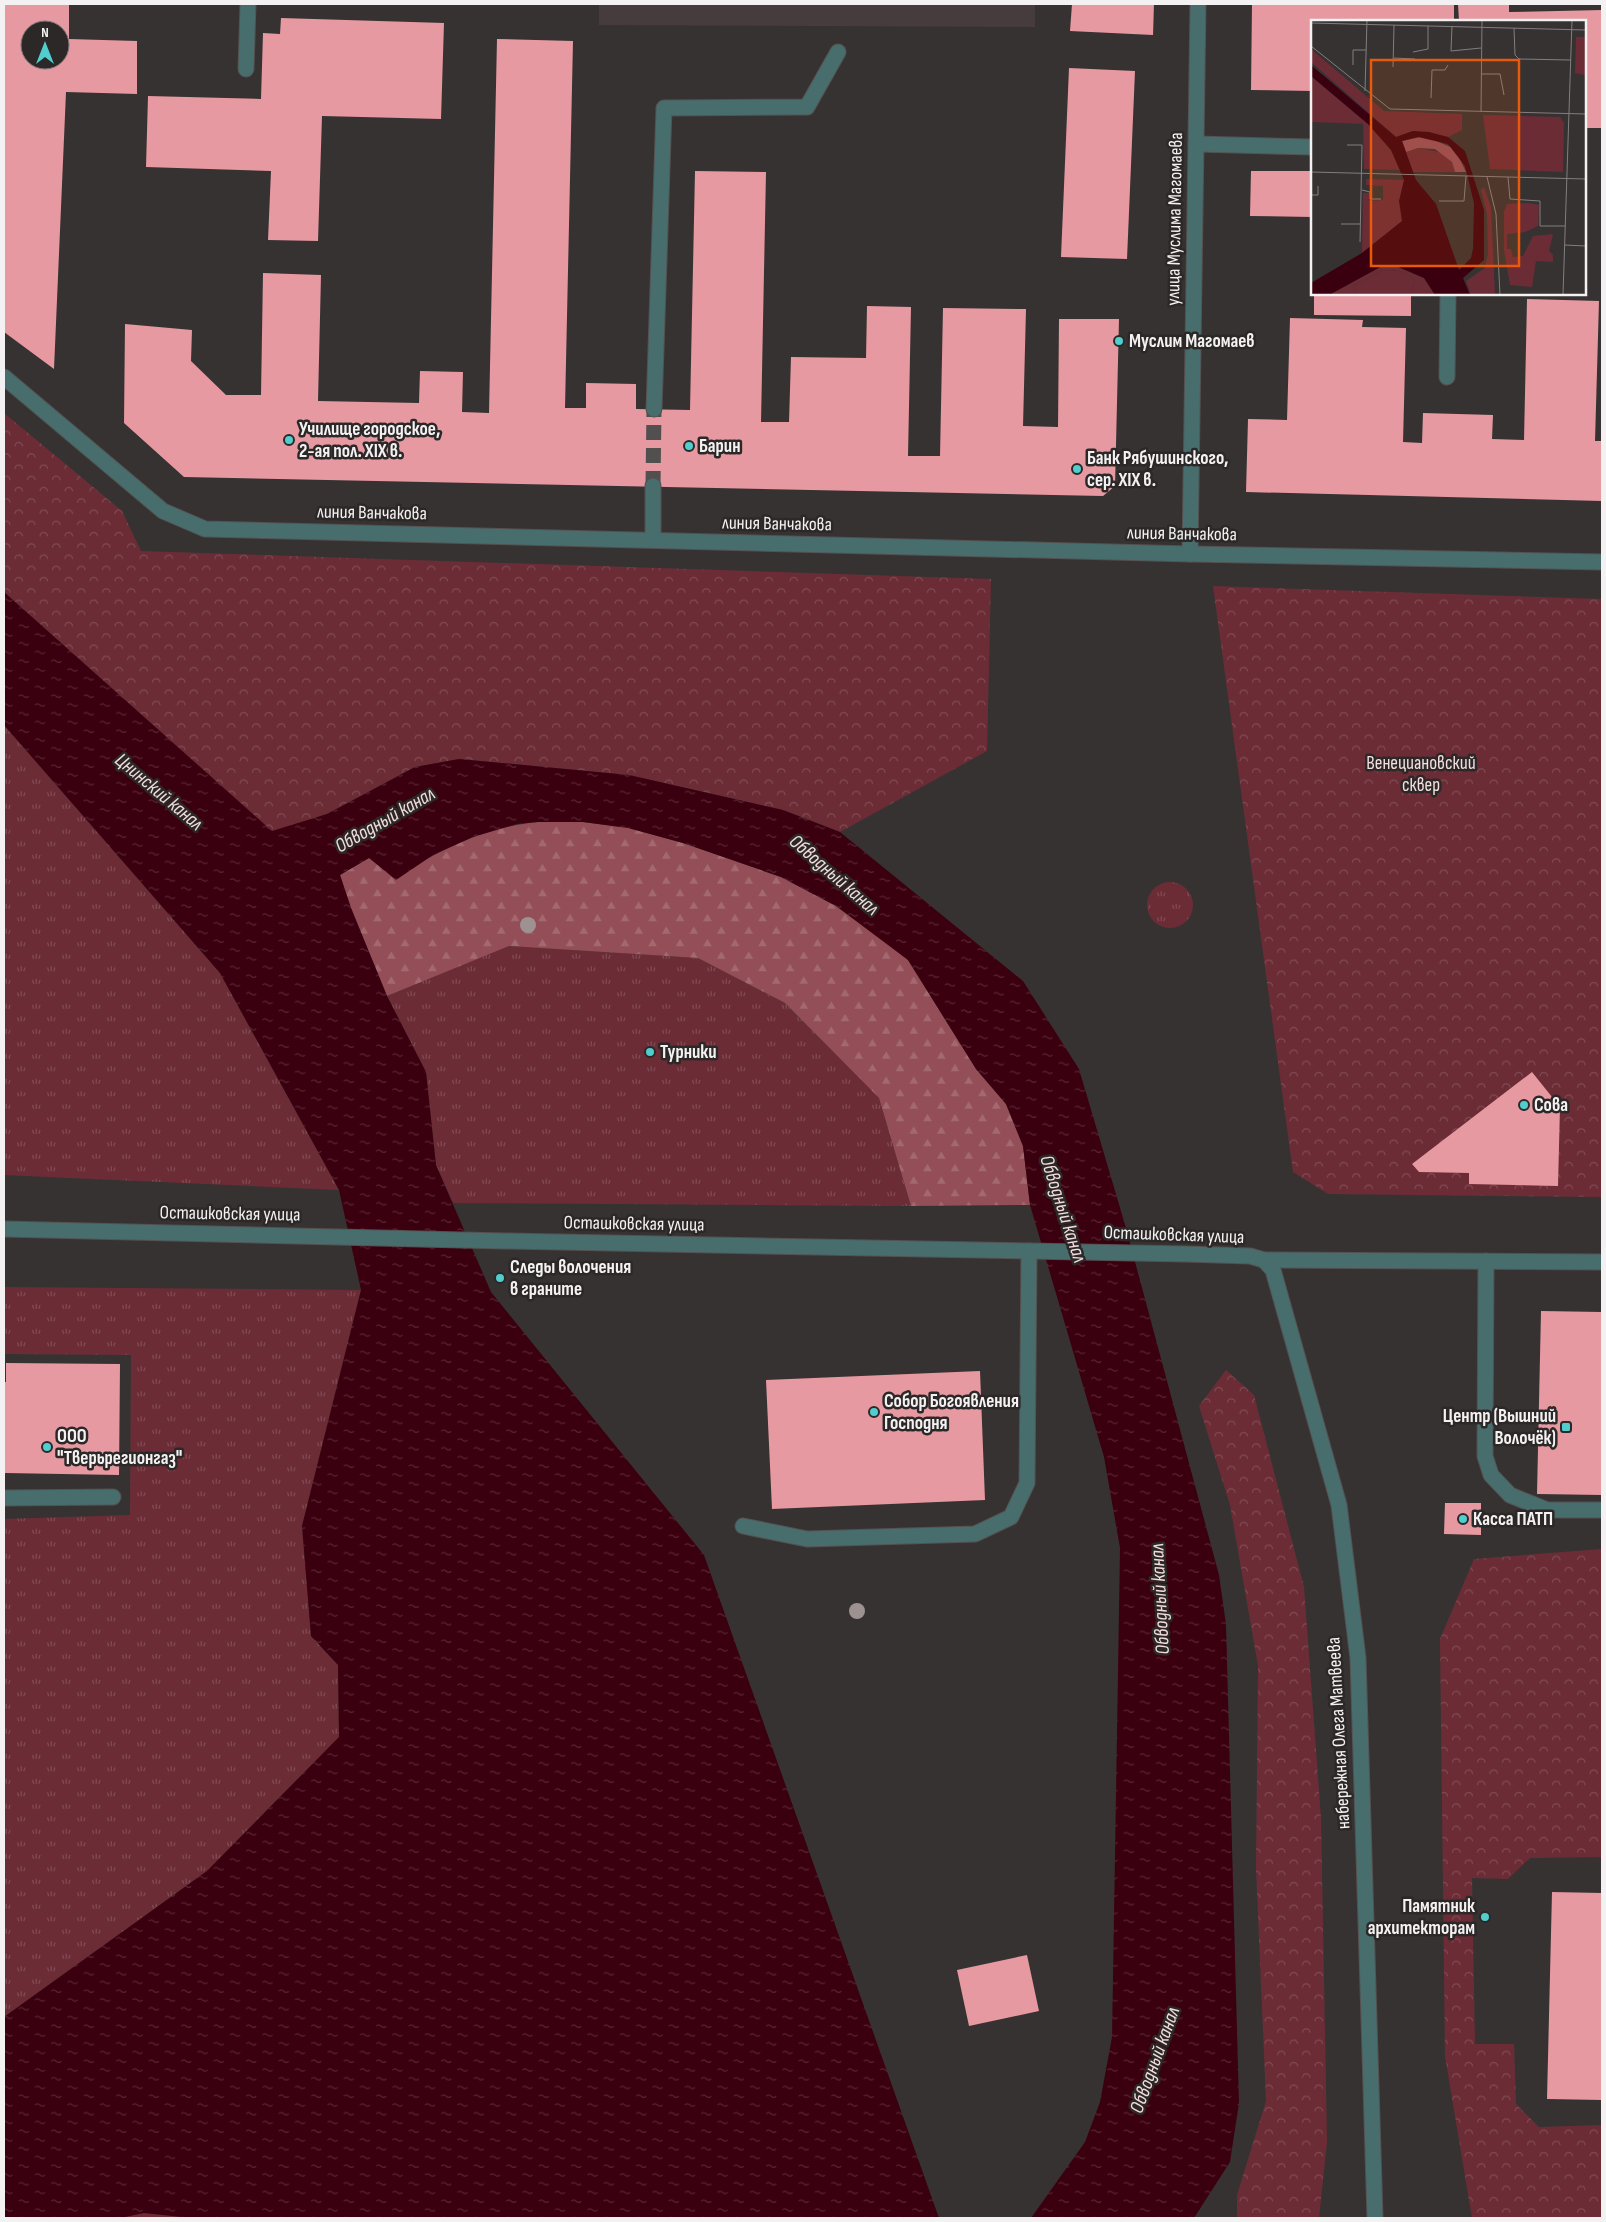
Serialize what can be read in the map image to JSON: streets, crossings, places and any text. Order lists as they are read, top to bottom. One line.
{"streets":{"street":["улица Муслима Магомаева","линия Ванчакова","Осташковская улица","набережная Олега Матвеева"]},"crossings":[["улица Муслима Магомаева","линия Ванчакова"],["Осташковская улица","набережная Олега Матвеева"]],"water":["Цнинский канал","Обводный канал"],"parks":["Венециановский сквер"],"places":{"other":["Муслим Магомаев","Училище городское, 2-ая пол. XIX в.","Барин","Банк Рябушинского, сер. XIX в.","Турники","Сова","Следы волочения в граните","Собор Богоявления Господня","ООО \"Тверьрегионгаз\"","Касса ПАТП","Памятник архитекторам"],"transit":["Центр (Вышний Волочёк)"]},"north":"top"}
